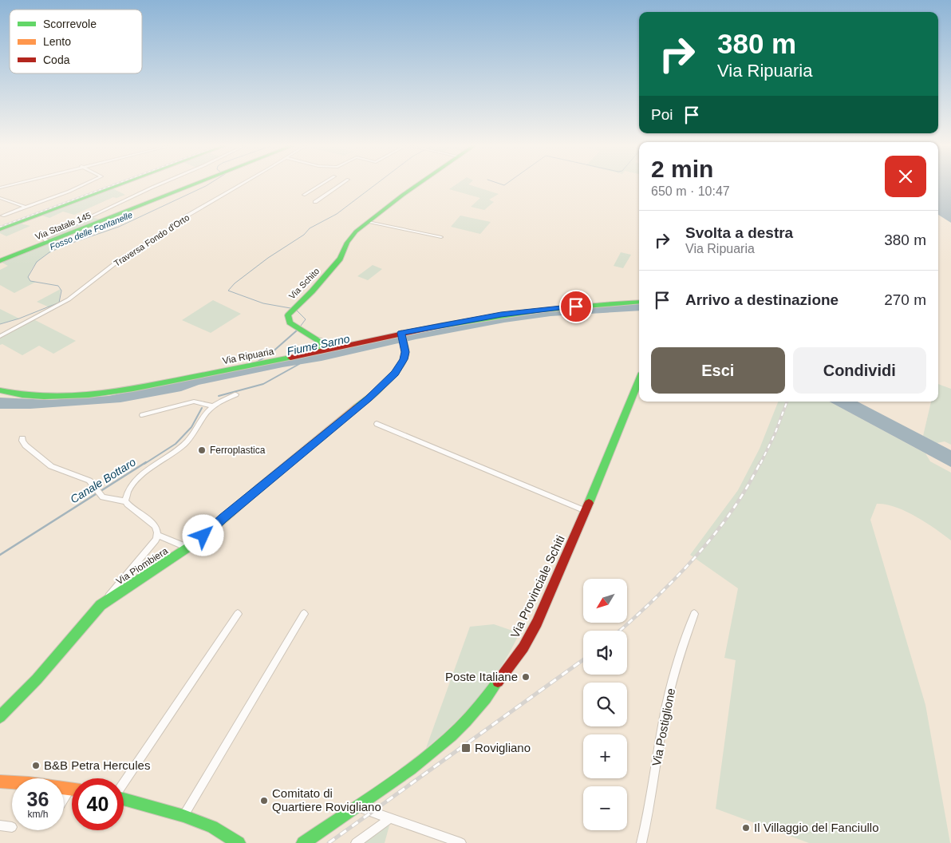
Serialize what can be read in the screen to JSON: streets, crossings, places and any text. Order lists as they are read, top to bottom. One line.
{"streets":{"main road":["Via Statale 145","Via Schito","Via Ripuaria","Via Piombiera","Via Provinciale Schiti"],"street":["Traversa Fondo d'Orto","Via Postiglione"]},"crossings":[["Via Ripuaria","Via Piombiera"]],"water":["Fosso delle Fontanelle","Fiume Sarno","Canale Bottaro"],"places":{"other":["Ferroplastica","Poste Italiane","B&B Petra Hercules","Comitato di Quartiere Rovigliano","Il Villaggio del Fanciullo"],"transit":["Rovigliano"]},"legend":["Scorrevole","Lento","Coda"],"north":"bottom left","page":{"turn":["380 m","Via Ripuaria"],"then":"Poi","heading":["2 min","650 m · 10:47"],"list":[{"name":"Svolta a destra","note":"Via Ripuaria","value":"380 m"},{"name":"Arrivo a destinazione","value":"270 m"}],"buttons":["Esci","Condividi"],"map_buttons":["+","−"],"speed":"36 km/h","limit":"40"}}
